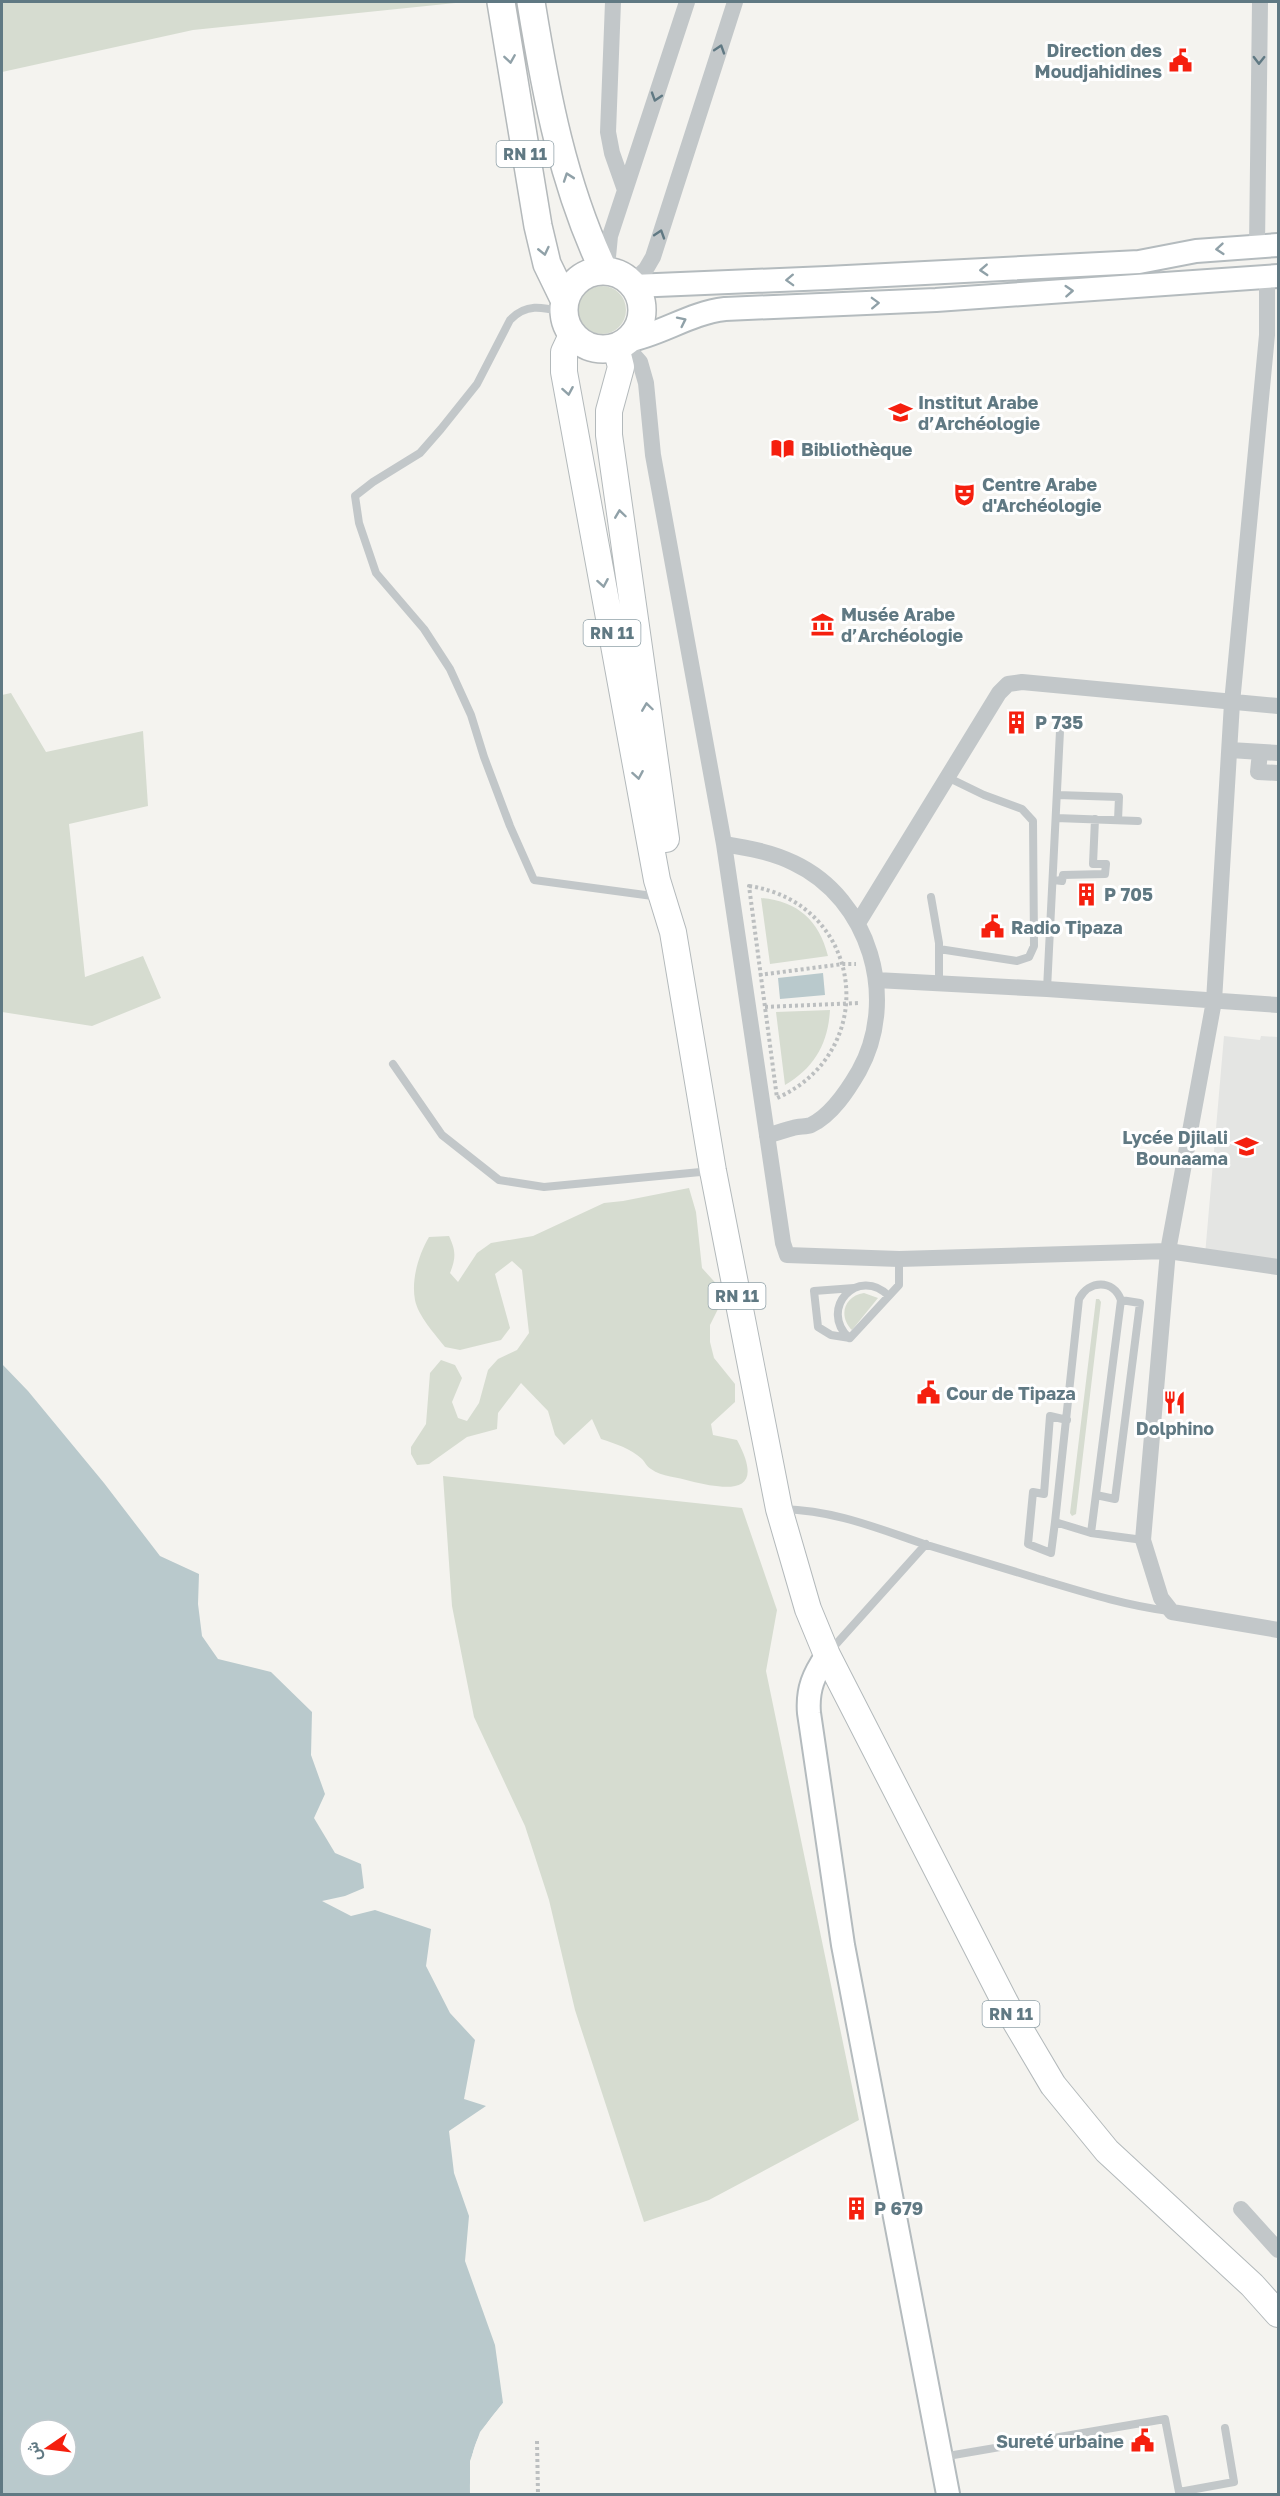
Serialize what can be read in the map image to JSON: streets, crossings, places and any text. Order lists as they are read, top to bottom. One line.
{"streets":{"highway":["RN 11"]},"places":{"public building":["Direction des Moudjahidines","Radio Tipaza","Cour de Tipaza","Sureté urbaine"],"school or university":["Institut Arabe d’Archéologie","Lycée Djilali Bounaama"],"library":["Bibliothèque"],"theatre":["Centre Arabe d'Archéologie"],"museum":["Musée Arabe d’Archéologie"],"building":["P 735","P 705","P 679"],"restaurant":["Dolphino"]},"north":"left"}
